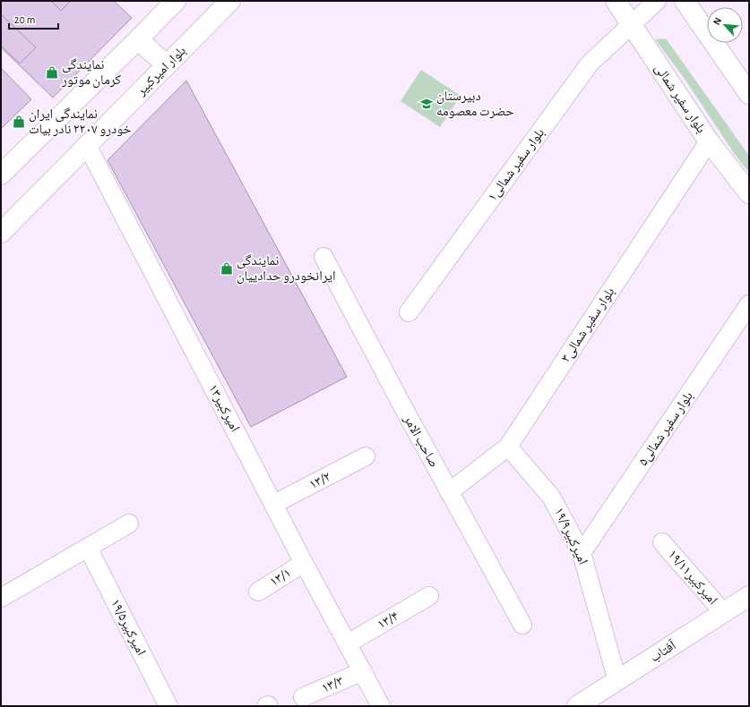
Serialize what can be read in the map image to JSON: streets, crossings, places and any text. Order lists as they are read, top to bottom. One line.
{"streets":{"main road":["بلوار امیرکبیر","بلوار سفیر شمالی","آفتاب"],"street":["بلوار سفیر شمالی۱","بلوار سفیر شمالی۳","امیرکبیر۱۳","بلوار سفیر شمالی۵","صاحب الامر","۱۳/۲","امیرکبیر۱۹/۹","۱۳/۱","امیرکبیر۱۹/۱۱","۱۳/۴","امیرکبیر۱۹/۵","۱۳/۳"]},"crossings":[["بلوار امیرکبیر","امیرکبیر۱۳"],["بلوار سفیر شمالی","بلوار سفیر شمالی۱"],["بلوار سفیر شمالی","بلوار سفیر شمالی۳"],["بلوار سفیر شمالی۳","صاحب الامر"],["بلوار سفیر شمالی۳","امیرکبیر۱۹/۹"],["امیرکبیر۱۳","۱۳/۲"],["امیرکبیر۱۳","۱۳/۱"],["امیرکبیر۱۳","۱۳/۴"],["امیرکبیر۱۳","۱۳/۳"],["بلوار سفیر شمالی۵","امیرکبیر۱۹/۹"],["امیرکبیر۱۹/۹","آفتاب"],["امیرکبیر۱۹/۱۱","آفتاب"]],"places":{"shop":["نمایندگی کرمان موتور","نمایندگی ایران خودرو ۲۲۰۷ نادر بیات","نمایندگی ایرانخودرو حدادییان"],"school or university":["دبیرستان حضرت معصومه"]},"scale_bar":"20 m","north":"top left"}
